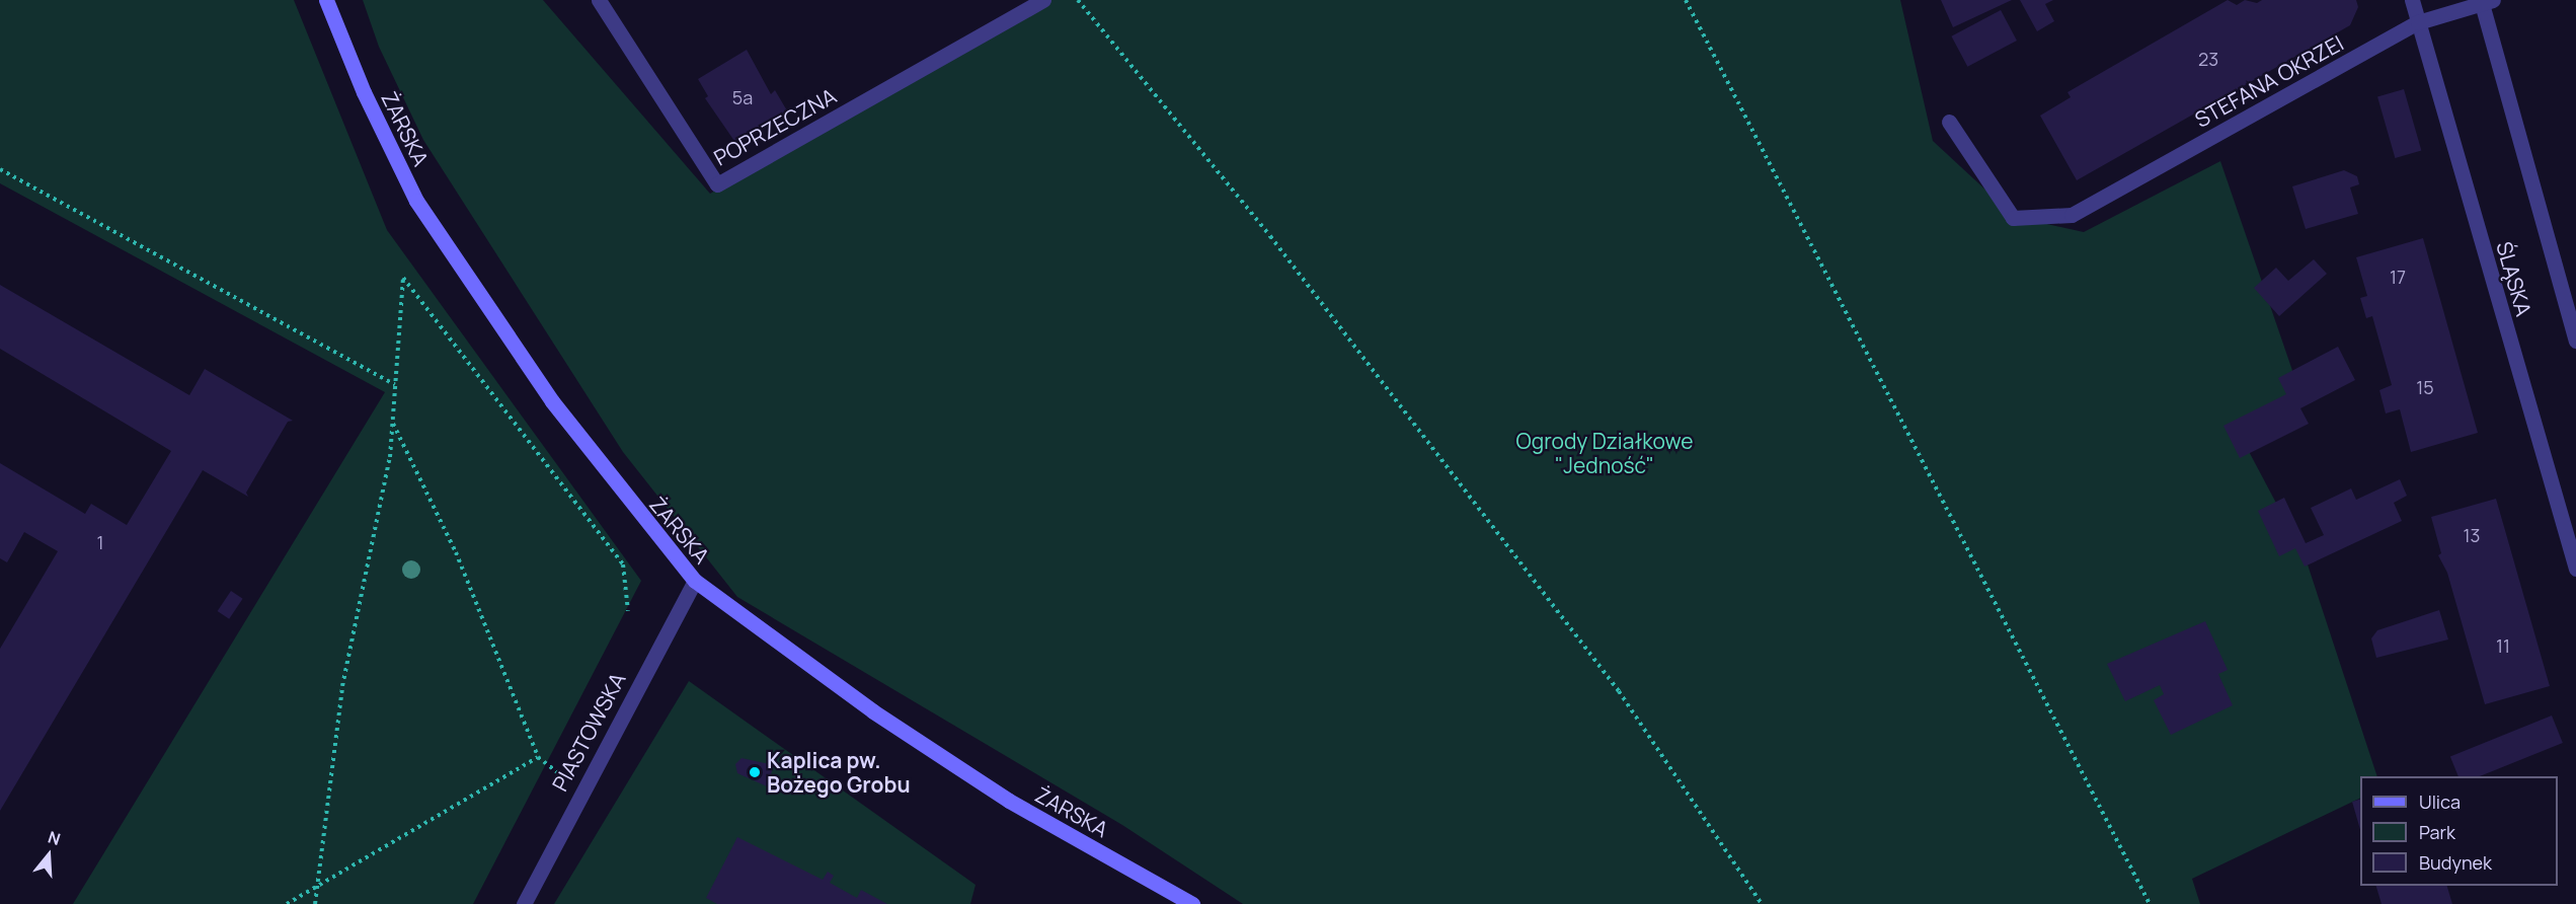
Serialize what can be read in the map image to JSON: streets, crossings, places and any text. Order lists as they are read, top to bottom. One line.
{"streets":{"street":["STEFANA OKRZEI","POPRZECZNA","ŻARSKA","ŚLĄSKA","PIASTOWSKA"]},"crossings":[["STEFANA OKRZEI","ŚLĄSKA"],["ŻARSKA","PIASTOWSKA"]],"parks":["Ogrody Działkowe \"Jedność\""],"places":["Kaplica pw. Bożego Grobu"],"house_numbers":["23","5a","17","15","13","1","11"],"legend":["Ulica","Park","Budynek"],"north":"top"}
